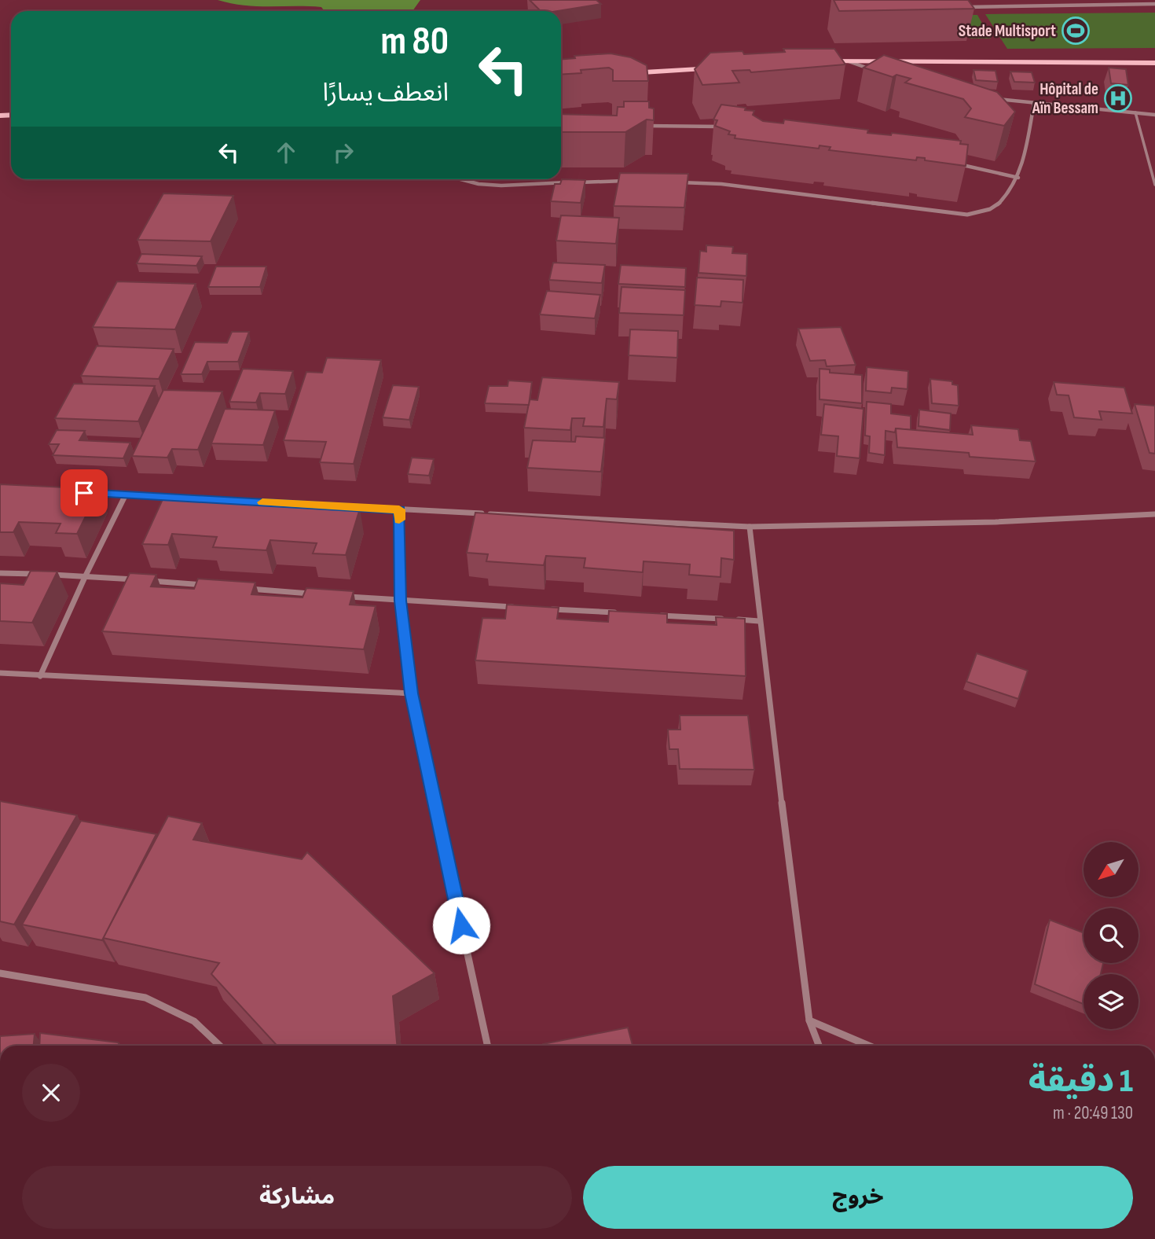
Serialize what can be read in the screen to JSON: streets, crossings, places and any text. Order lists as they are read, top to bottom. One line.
{"places":{"sports":["Stade Multisport"],"hospital":["Hôpital de Aïn Bessam"]},"north":"bottom left","page":{"turn":["80 m","انعطف يسارًا"],"heading":["1 دقيقة","130 m · 20:49"],"buttons":["خروج","مشاركة"]}}
